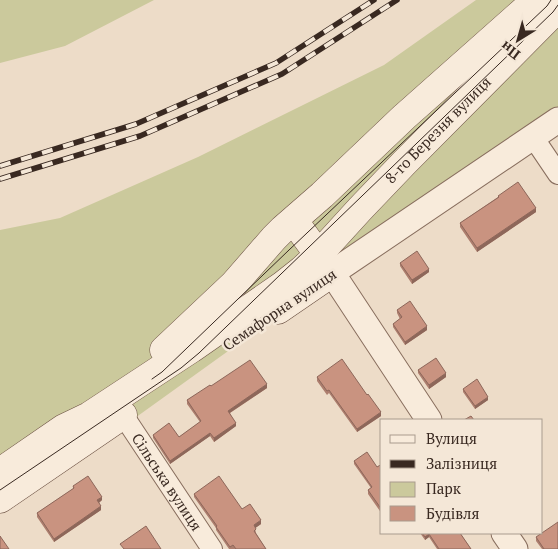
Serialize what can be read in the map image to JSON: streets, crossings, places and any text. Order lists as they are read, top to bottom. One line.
{"streets":{"main road":["8-го Березня вулиця","Семафорна вулиця"],"street":["Сільська вулиця"]},"crossings":[["8-го Березня вулиця","Семафорна вулиця"],["Семафорна вулиця","Сільська вулиця"]],"legend":["Вулиця","Залізниця","Парк","Будівля"],"north":"bottom left"}
